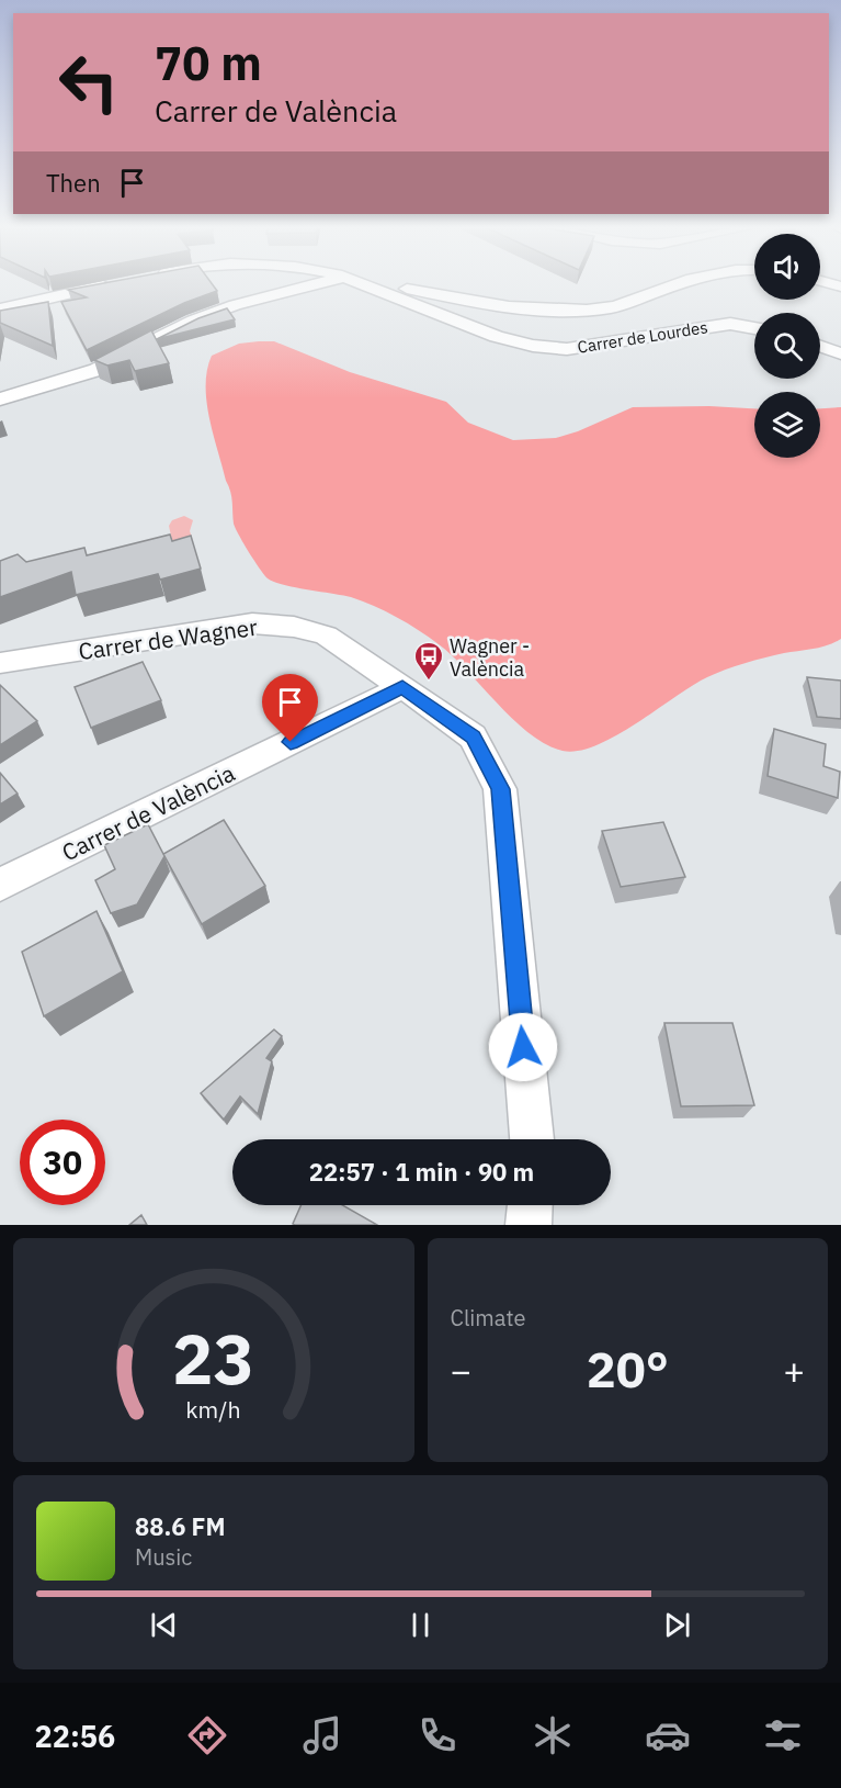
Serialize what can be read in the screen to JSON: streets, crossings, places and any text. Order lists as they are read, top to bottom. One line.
{"streets":{"street":["Carrer de Lourdes","Carrer de Wagner","Carrer de València"]},"crossings":[["Carrer de Wagner","Carrer de València"]],"places":{"bus stop":["Wagner - València"]},"page":{"turn":["70 m","Carrer de València"],"then":"Then","limit":"30","trip":"22:57 · 1 min · 90 m","tile":"Climate","heat":["−","20°","+"],"song":["88.6 FM","Music"],"tabs":"22:56","gauge":["23","km/h"]}}
